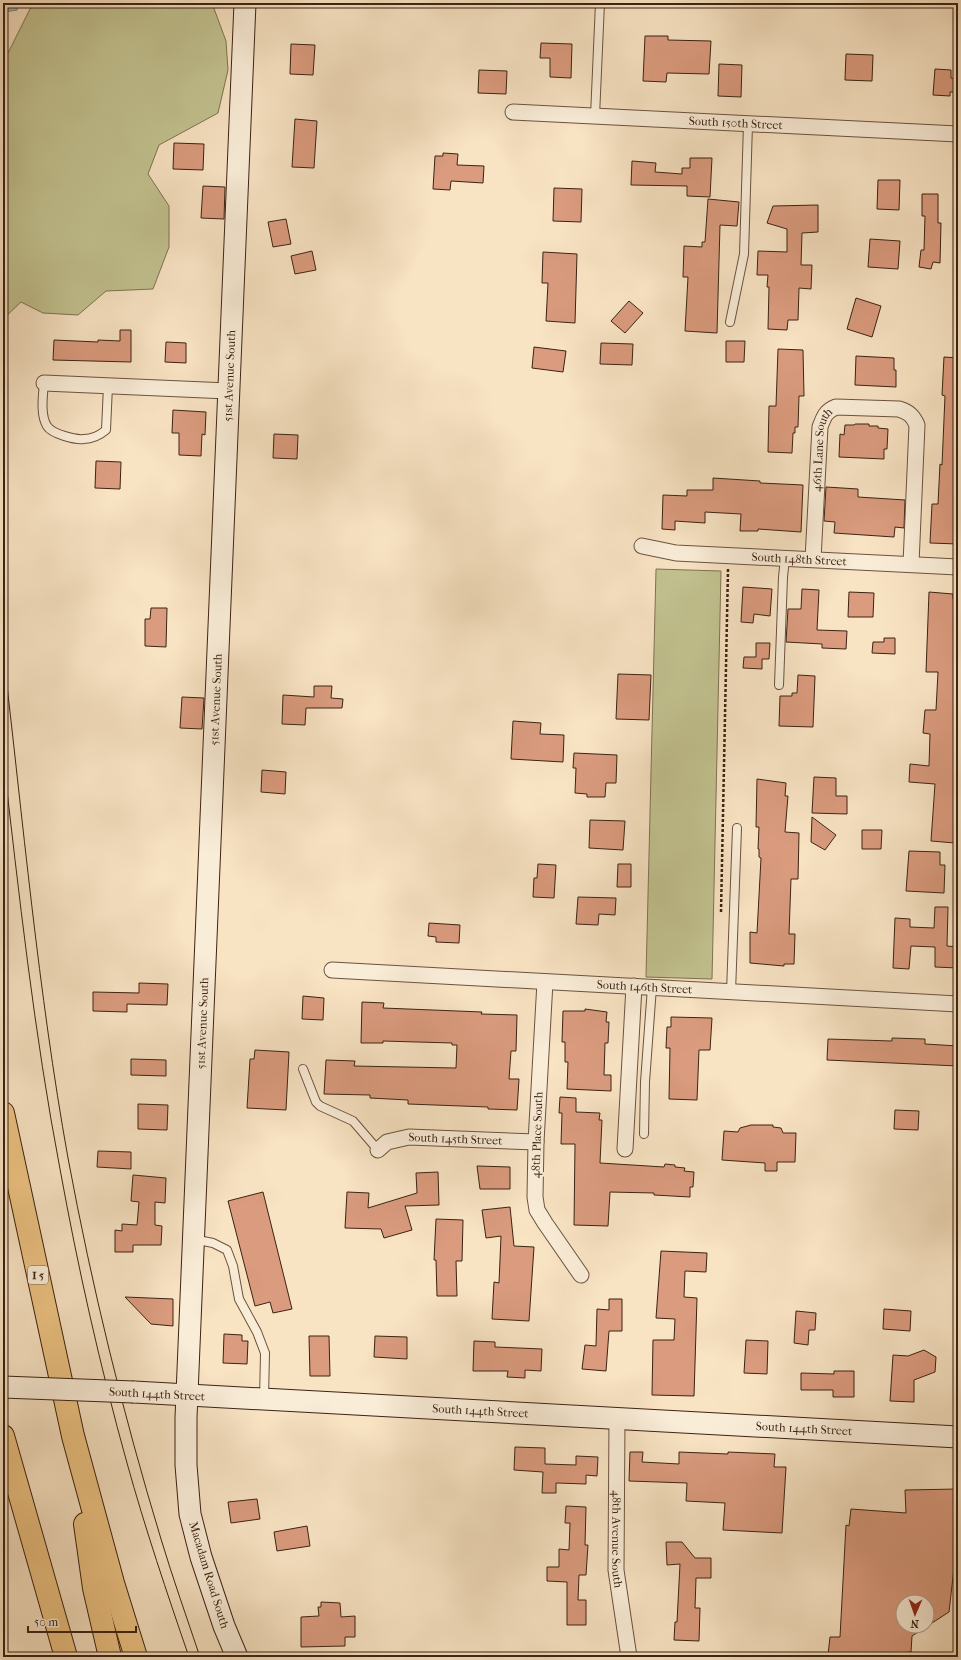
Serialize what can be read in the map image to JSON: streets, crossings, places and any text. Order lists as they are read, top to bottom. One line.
{"streets":{"highway":["I 5"],"street":["South 150th Street","51st Avenue South","46th Lane South","South 148th Street","South 146th Street","48th Place South","South 145th Street","South 144th Street","48th Avenue South","Macadam Road South"]},"crossings":[["51st Avenue South","South 144th Street"],["51st Avenue South","Macadam Road South"],["46th Lane South","South 148th Street"],["South 146th Street","48th Place South"],["48th Place South","South 145th Street"],["South 144th Street","48th Avenue South"],["South 144th Street","Macadam Road South"]],"scale_bar":"50 m","north":"bottom"}
